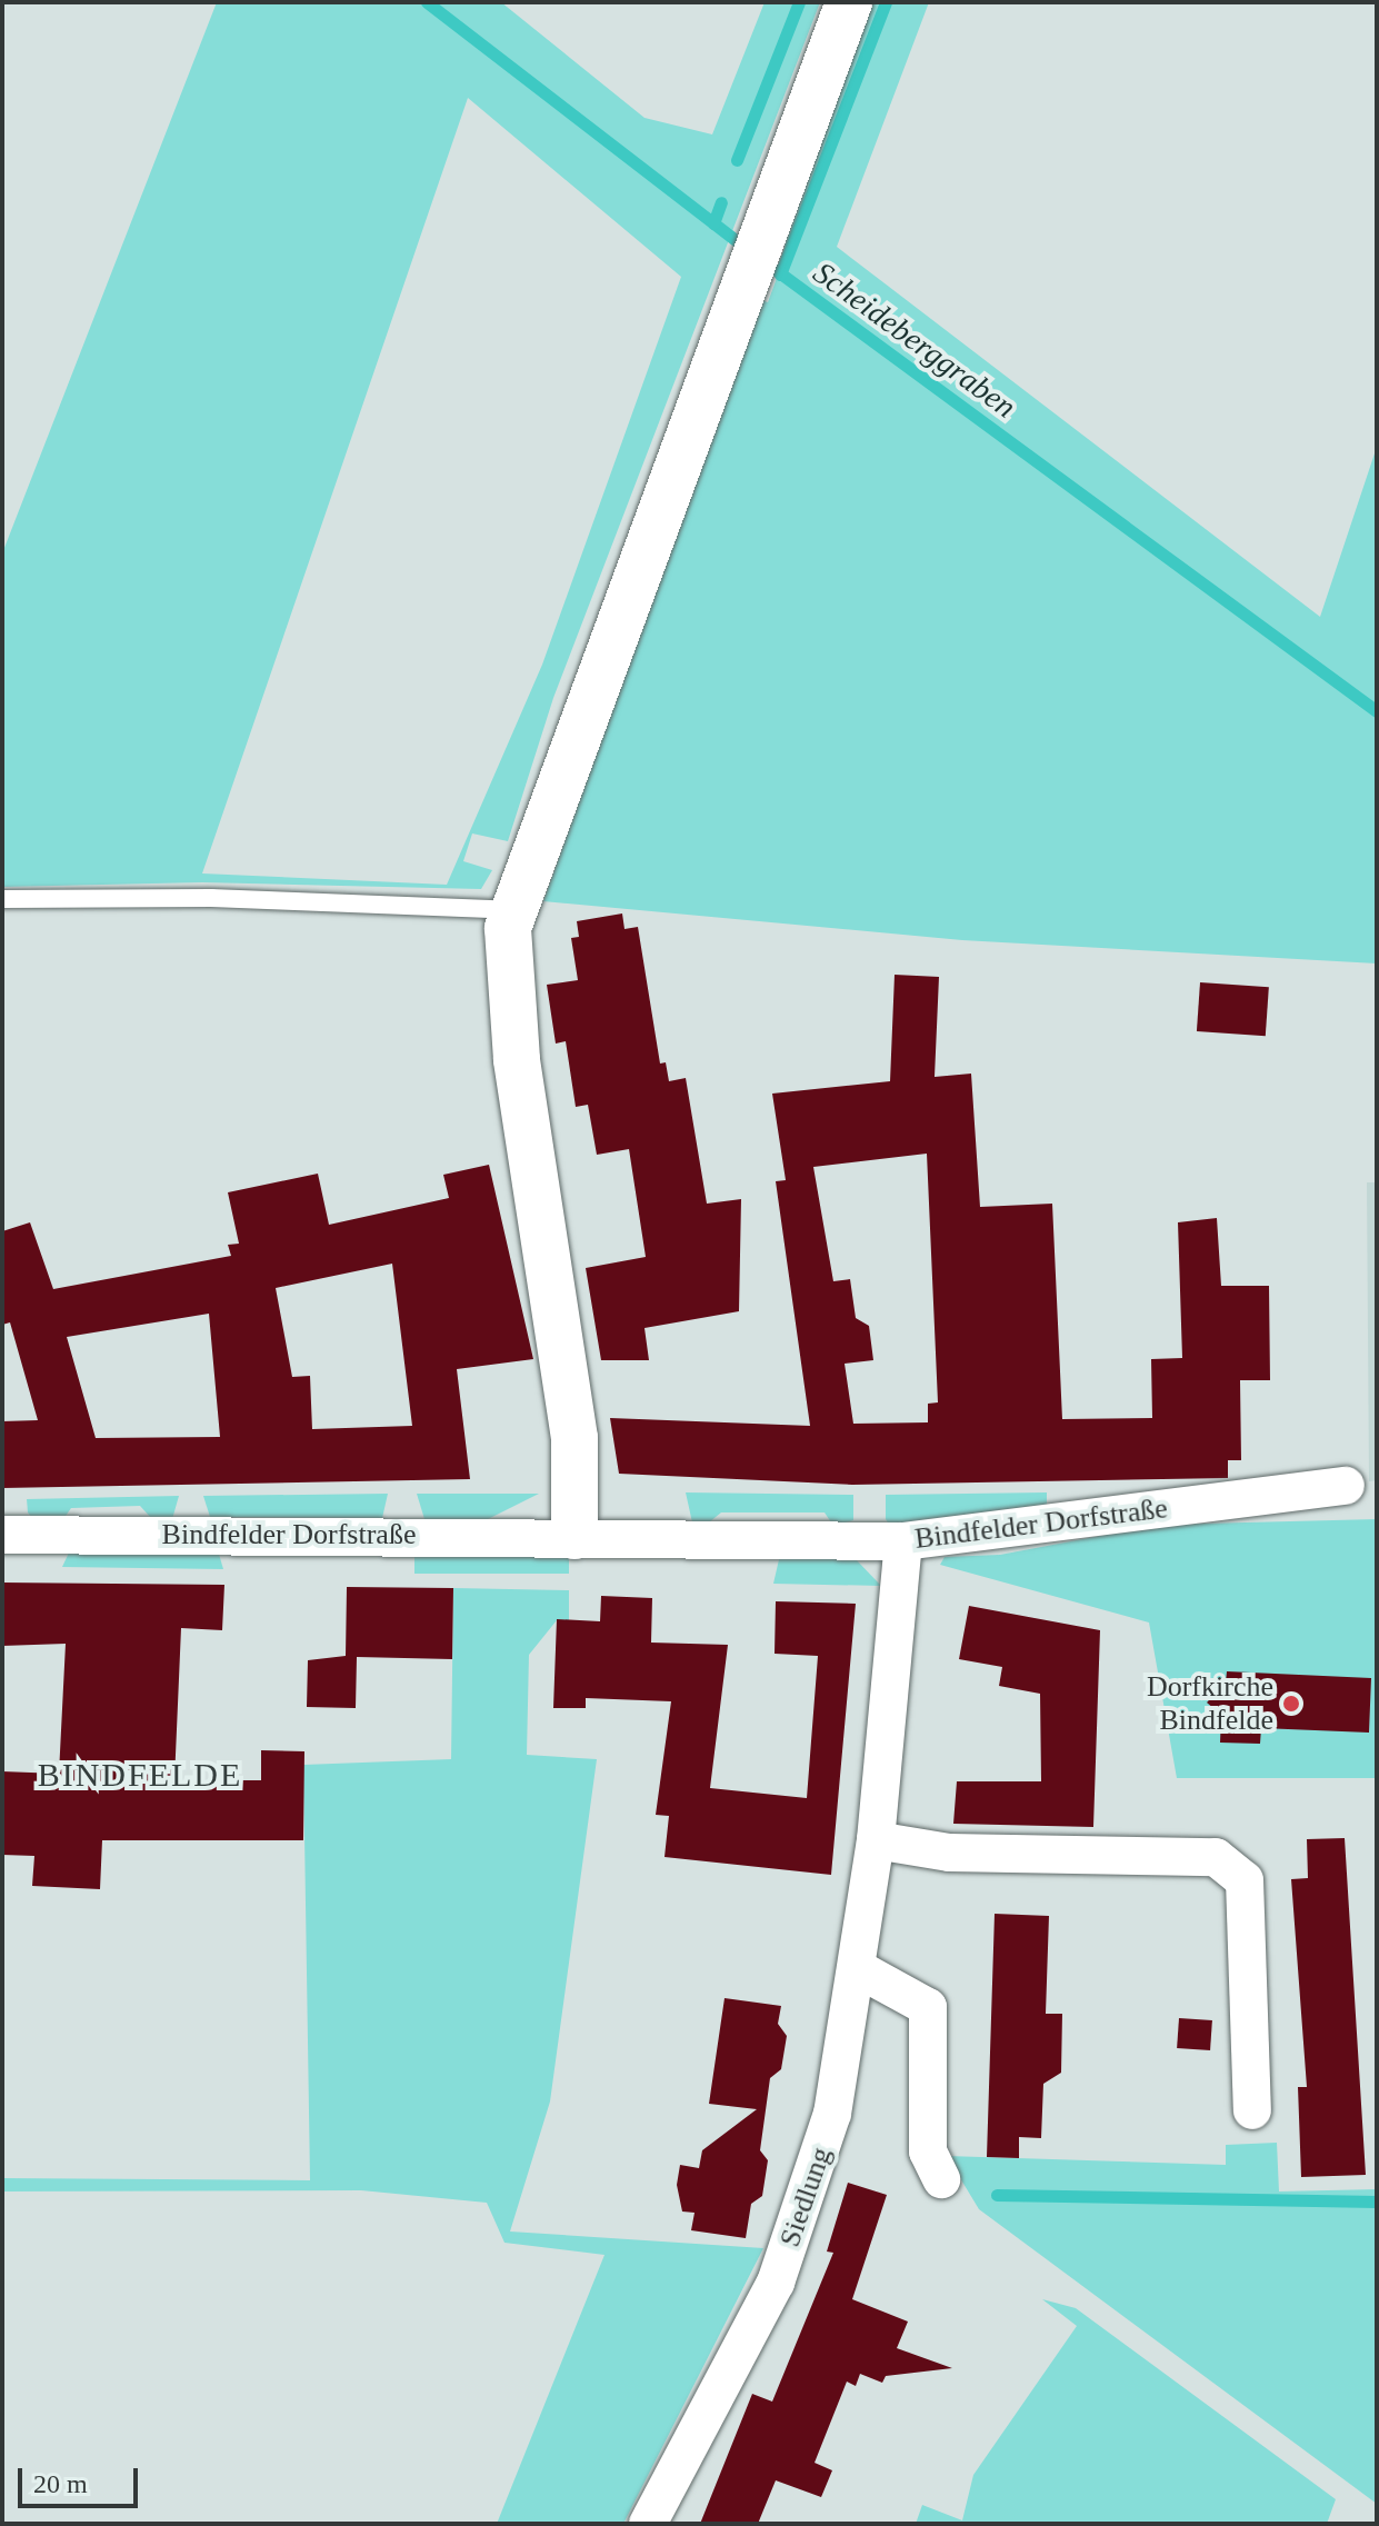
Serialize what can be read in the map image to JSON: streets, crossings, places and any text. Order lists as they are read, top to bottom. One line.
{"streets":{"street":["Bindfelder Dorfstraße","Siedlung"]},"crossings":[["Bindfelder Dorfstraße","Siedlung"]],"districts":["BINDFELDE"],"water":["Scheideberggraben"],"places":["Dorfkirche Bindfelde"],"scale_bar":"20 m"}
